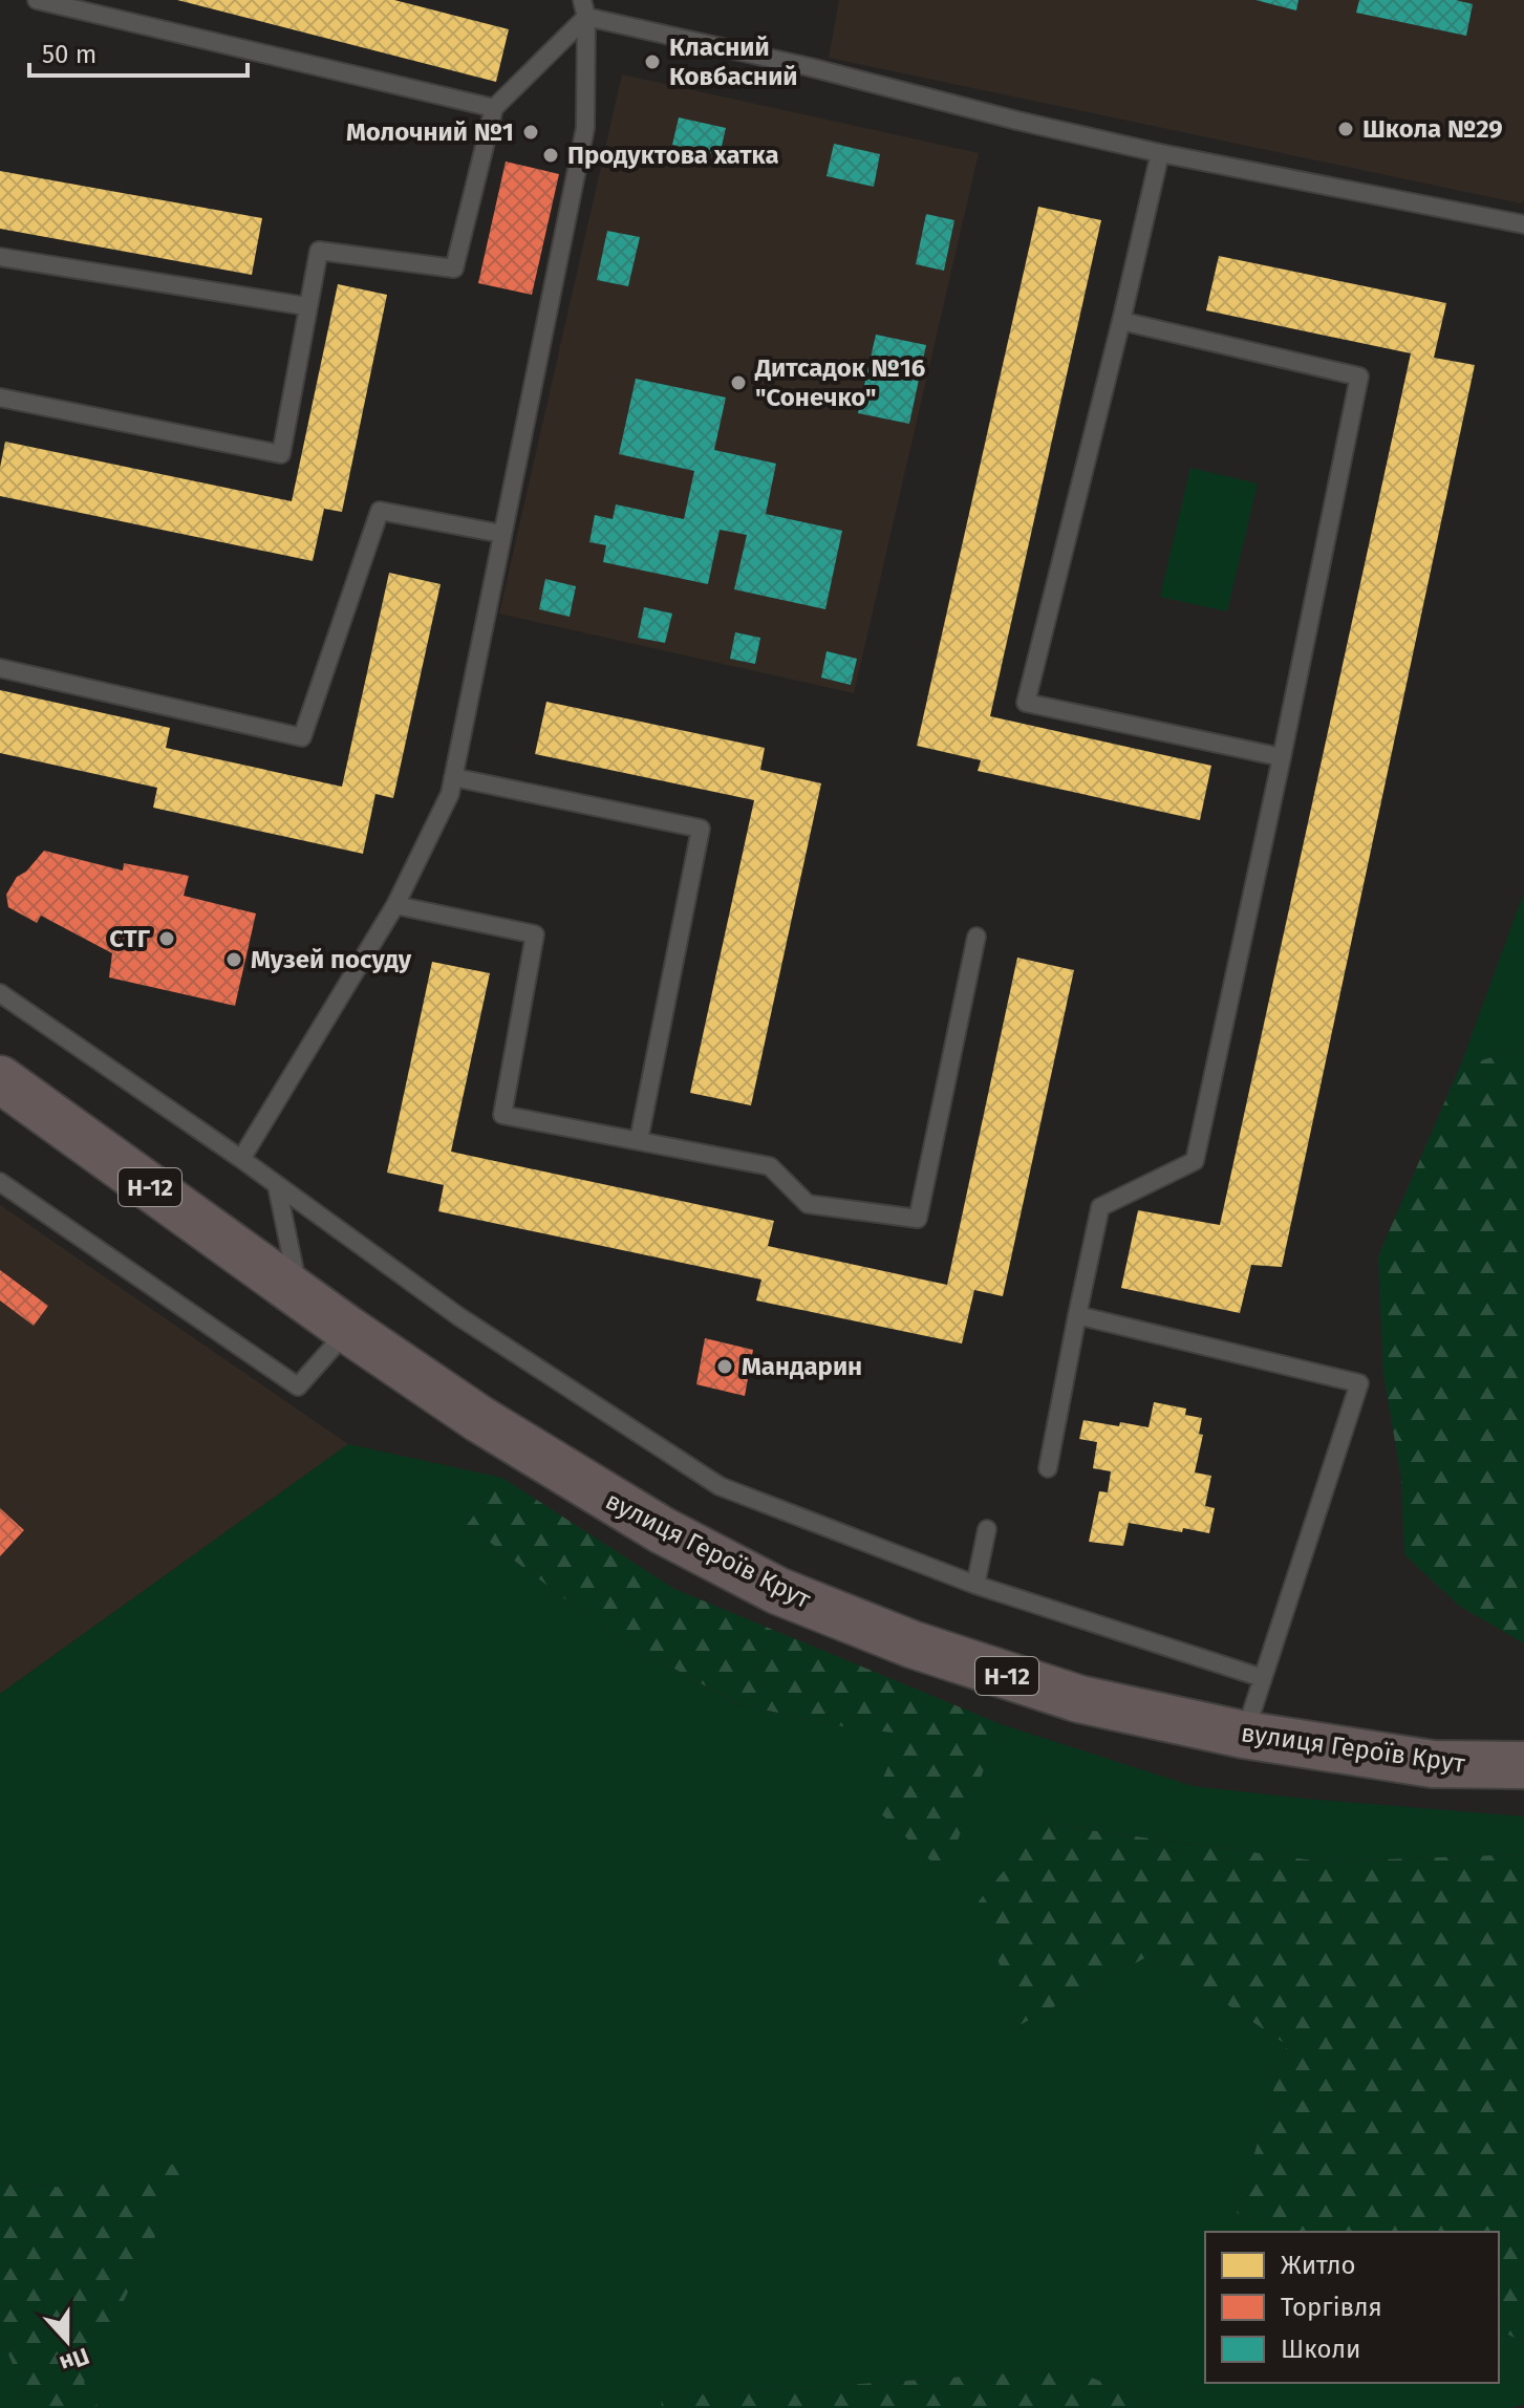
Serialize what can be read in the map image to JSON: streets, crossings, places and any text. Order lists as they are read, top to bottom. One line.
{"streets":{"main road":["Н-12","вулиця Героїв Крут"]},"places":["Класний Ковбасний","Школа №29","Молочний №1","Продуктова хатка","Дитсадок №16 \"Сонечко\"","СТГ","Музей посуду","Мандарин"],"legend":["Житло","Торгівля","Школи"],"scale_bar":"50 m","north":"bottom"}
